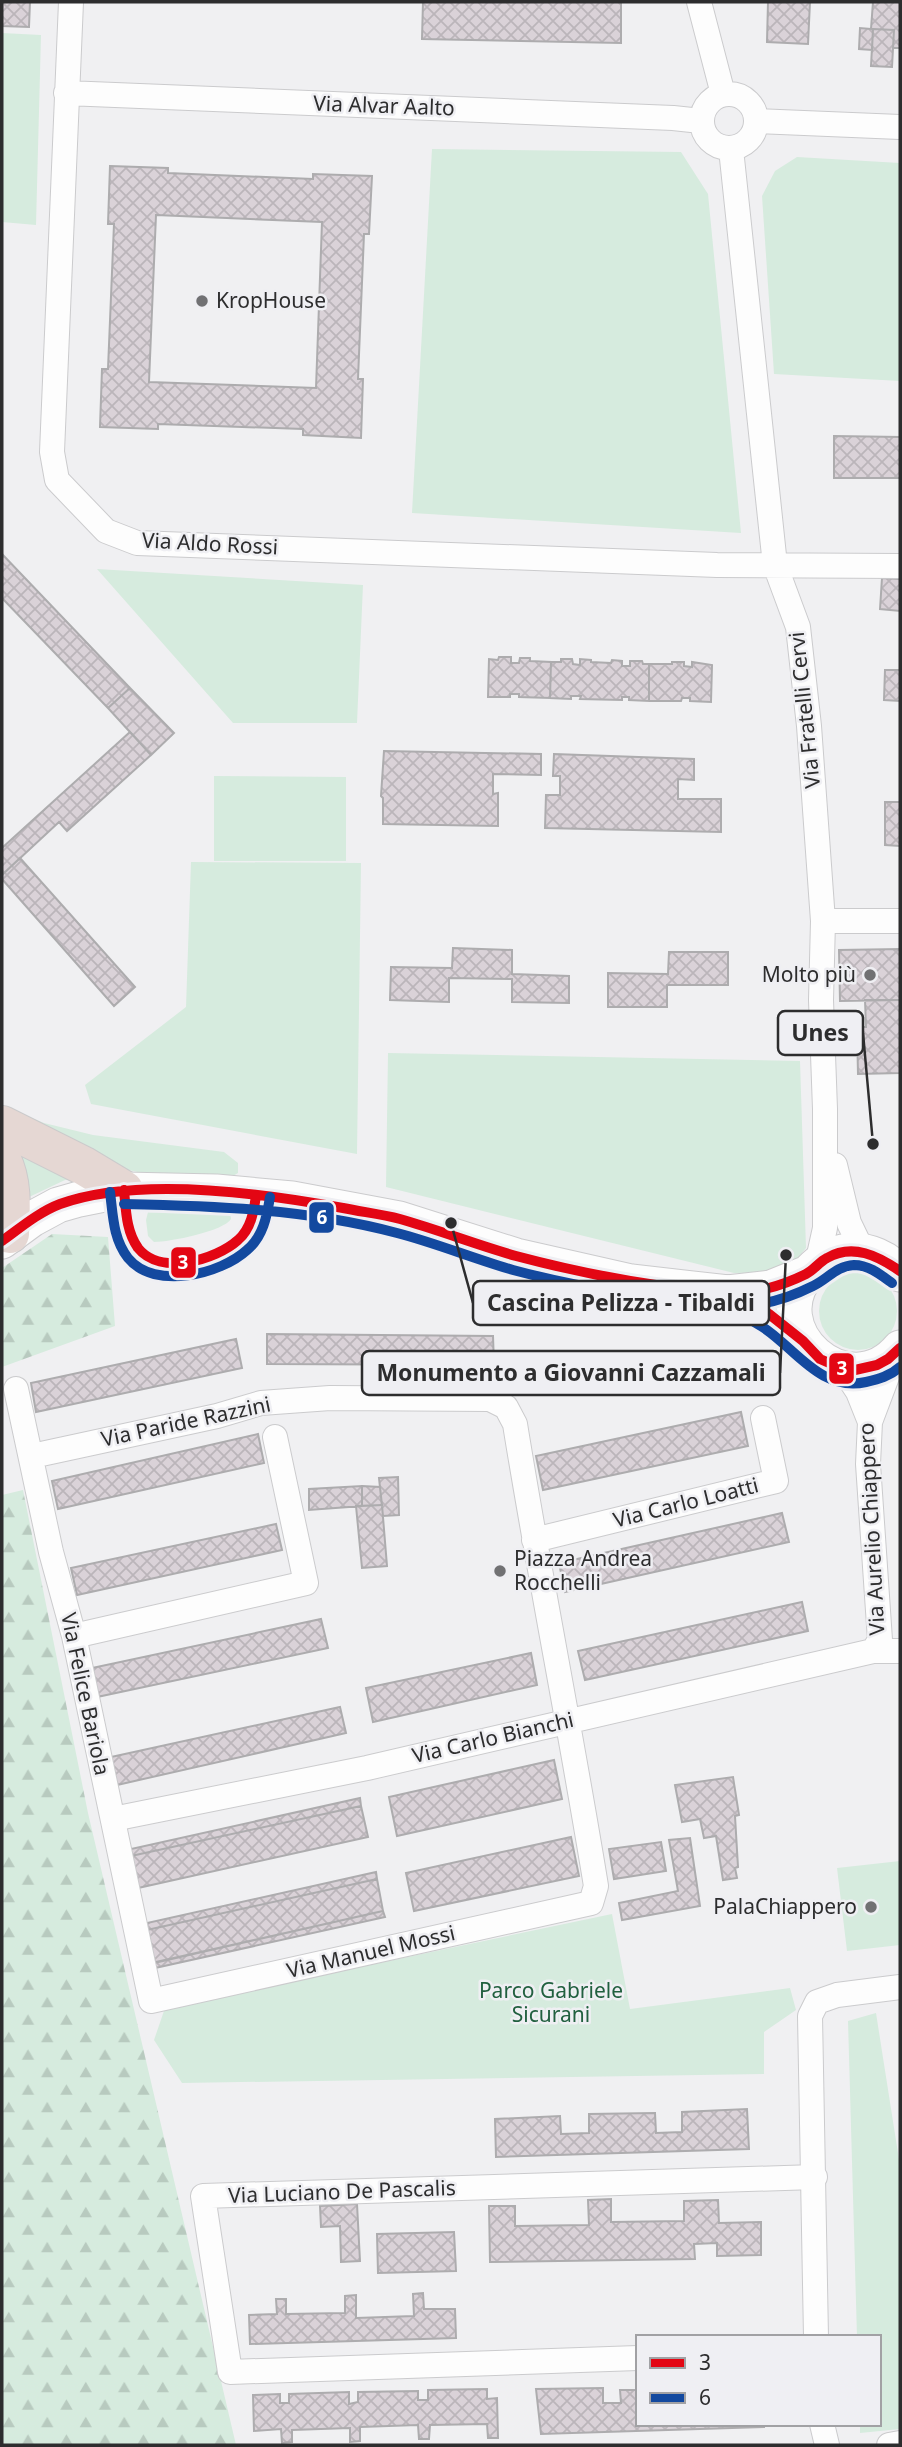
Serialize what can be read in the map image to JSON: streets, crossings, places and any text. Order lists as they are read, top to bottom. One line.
{"streets":{"street":["Via Alvar Aalto","Via Aldo Rossi","Via Fratelli Cervi","Via Paride Razzini","Via Carlo Loatti","Via Aurelio Chiappero","Via Felice Bariola","Via Carlo Bianchi","Via Manuel Mossi","Via Luciano De Pascalis"]},"crossings":[["Via Alvar Aalto","Via Aldo Rossi"],["Via Alvar Aalto","Via Fratelli Cervi"],["Via Aldo Rossi","Via Fratelli Cervi"],["Via Paride Razzini","Via Carlo Loatti"],["Via Paride Razzini","Via Felice Bariola"],["Via Aurelio Chiappero","Via Carlo Bianchi"],["Via Felice Bariola","Via Carlo Bianchi"],["Via Felice Bariola","Via Manuel Mossi"],["Via Carlo Bianchi","Via Manuel Mossi"]],"parks":["Parco Gabriele Sicurani"],"places":["KropHouse","Molto più","Unes","Cascina Pelizza - Tibaldi","Monumento a Giovanni Cazzamali","Piazza Andrea Rocchelli","PalaChiappero"],"lines":["transit line 3","transit line 6"],"legend":["3","6"]}
